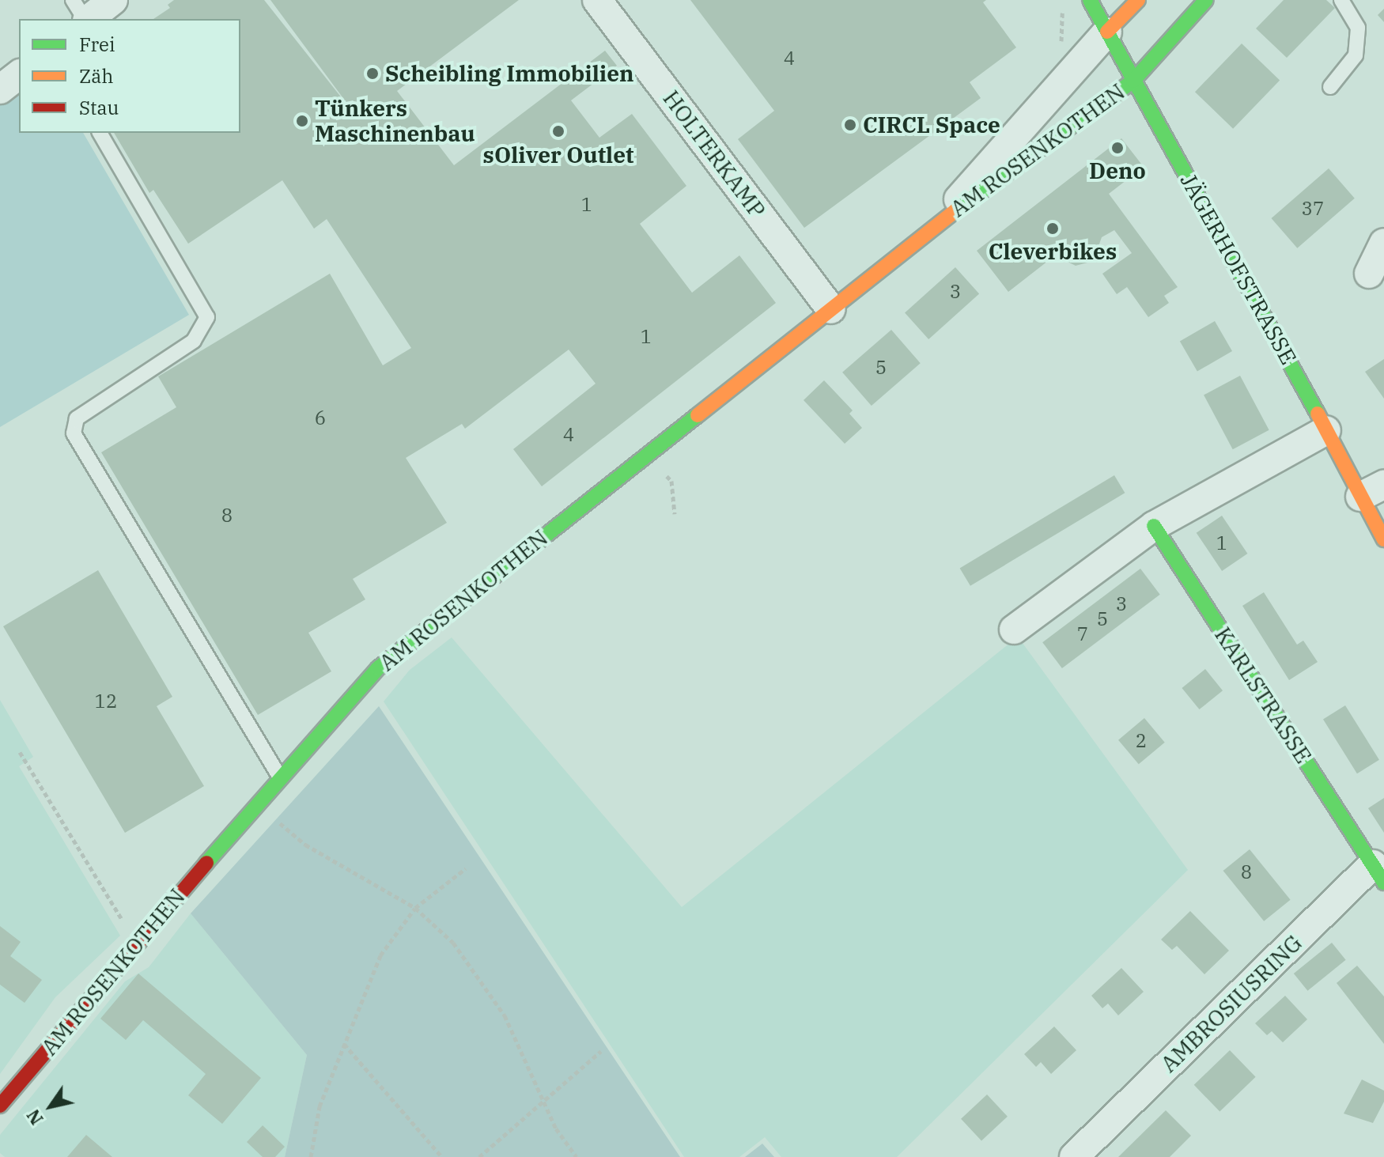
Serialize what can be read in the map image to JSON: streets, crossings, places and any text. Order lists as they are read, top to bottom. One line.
{"streets":{"street":["AM ROSENKOTHEN","HOLTERKAMP","JÄGERHOFSTRASSE","KARLSTRASSE","AMBROSIUSRING"]},"crossings":[["AM ROSENKOTHEN","HOLTERKAMP"],["AM ROSENKOTHEN","JÄGERHOFSTRASSE"],["KARLSTRASSE","AMBROSIUSRING"]],"places":["Scheibling Immobilien","Tünkers Maschinenbau","CIRCL Space","sOliver Outlet","Deno","Cleverbikes"],"house_numbers":["4","1","37","3","1","5","6","4","8","1","3","5","7","12","2","8"],"legend":["Frei","Zäh","Stau"],"north":"bottom left"}
